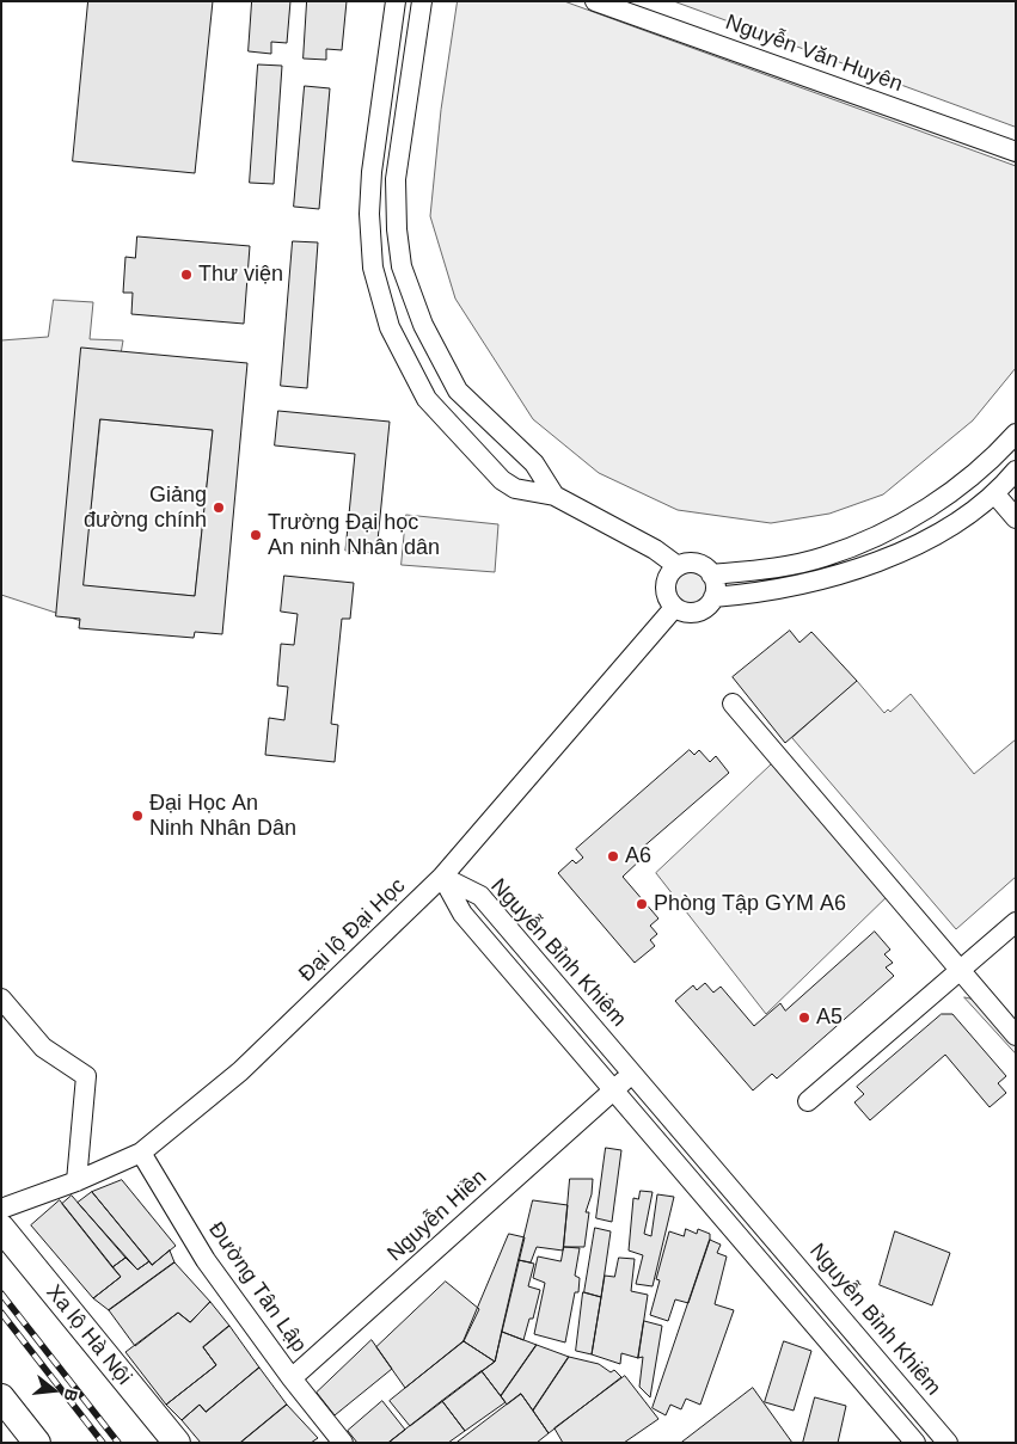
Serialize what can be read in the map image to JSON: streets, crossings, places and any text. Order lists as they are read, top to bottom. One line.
{"streets":{"highway":["Xa lộ Hà Nội"],"street":["Nguyễn Văn Huyên","Đại lộ Đại Học","Nguyễn Bỉnh Khiêm","Nguyễn Hiền","Đường Tân Lập"]},"crossings":[["Đại lộ Đại Học","Nguyễn Bỉnh Khiêm"],["Đại lộ Đại Học","Đường Tân Lập"],["Nguyễn Bỉnh Khiêm","Nguyễn Hiền"],["Nguyễn Hiền","Đường Tân Lập"]],"places":["Thư viện","Giảng đường chính","Trường Đại học An ninh Nhân dân","Đại Học An Ninh Nhân Dân","A6","Phòng Tập GYM A6","A5"],"north":"right"}
